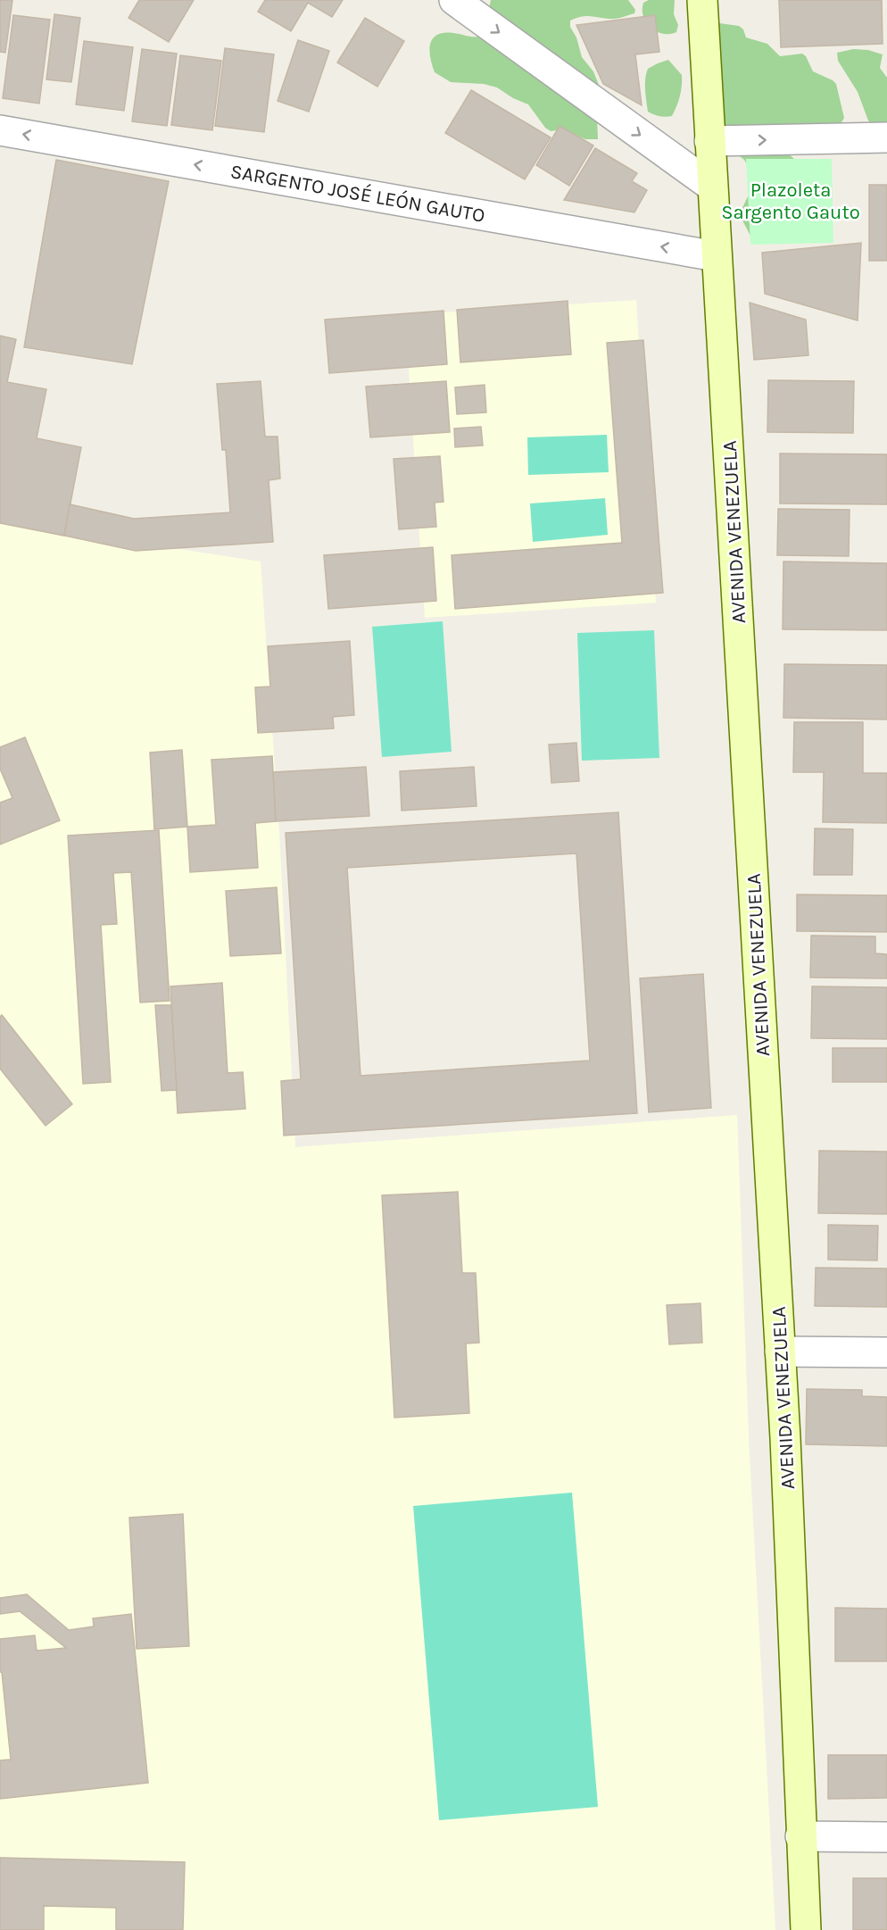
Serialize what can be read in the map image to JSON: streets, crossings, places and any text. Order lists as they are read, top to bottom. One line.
{"streets":{"main road":["AVENIDA VENEZUELA"],"street":["SARGENTO JOSÉ LEÓN GAUTO"]},"crossings":[["SARGENTO JOSÉ LEÓN GAUTO","AVENIDA VENEZUELA"]],"one_way":["SARGENTO JOSÉ LEÓN GAUTO"],"parks":["Plazoleta Sargento Gauto"]}
